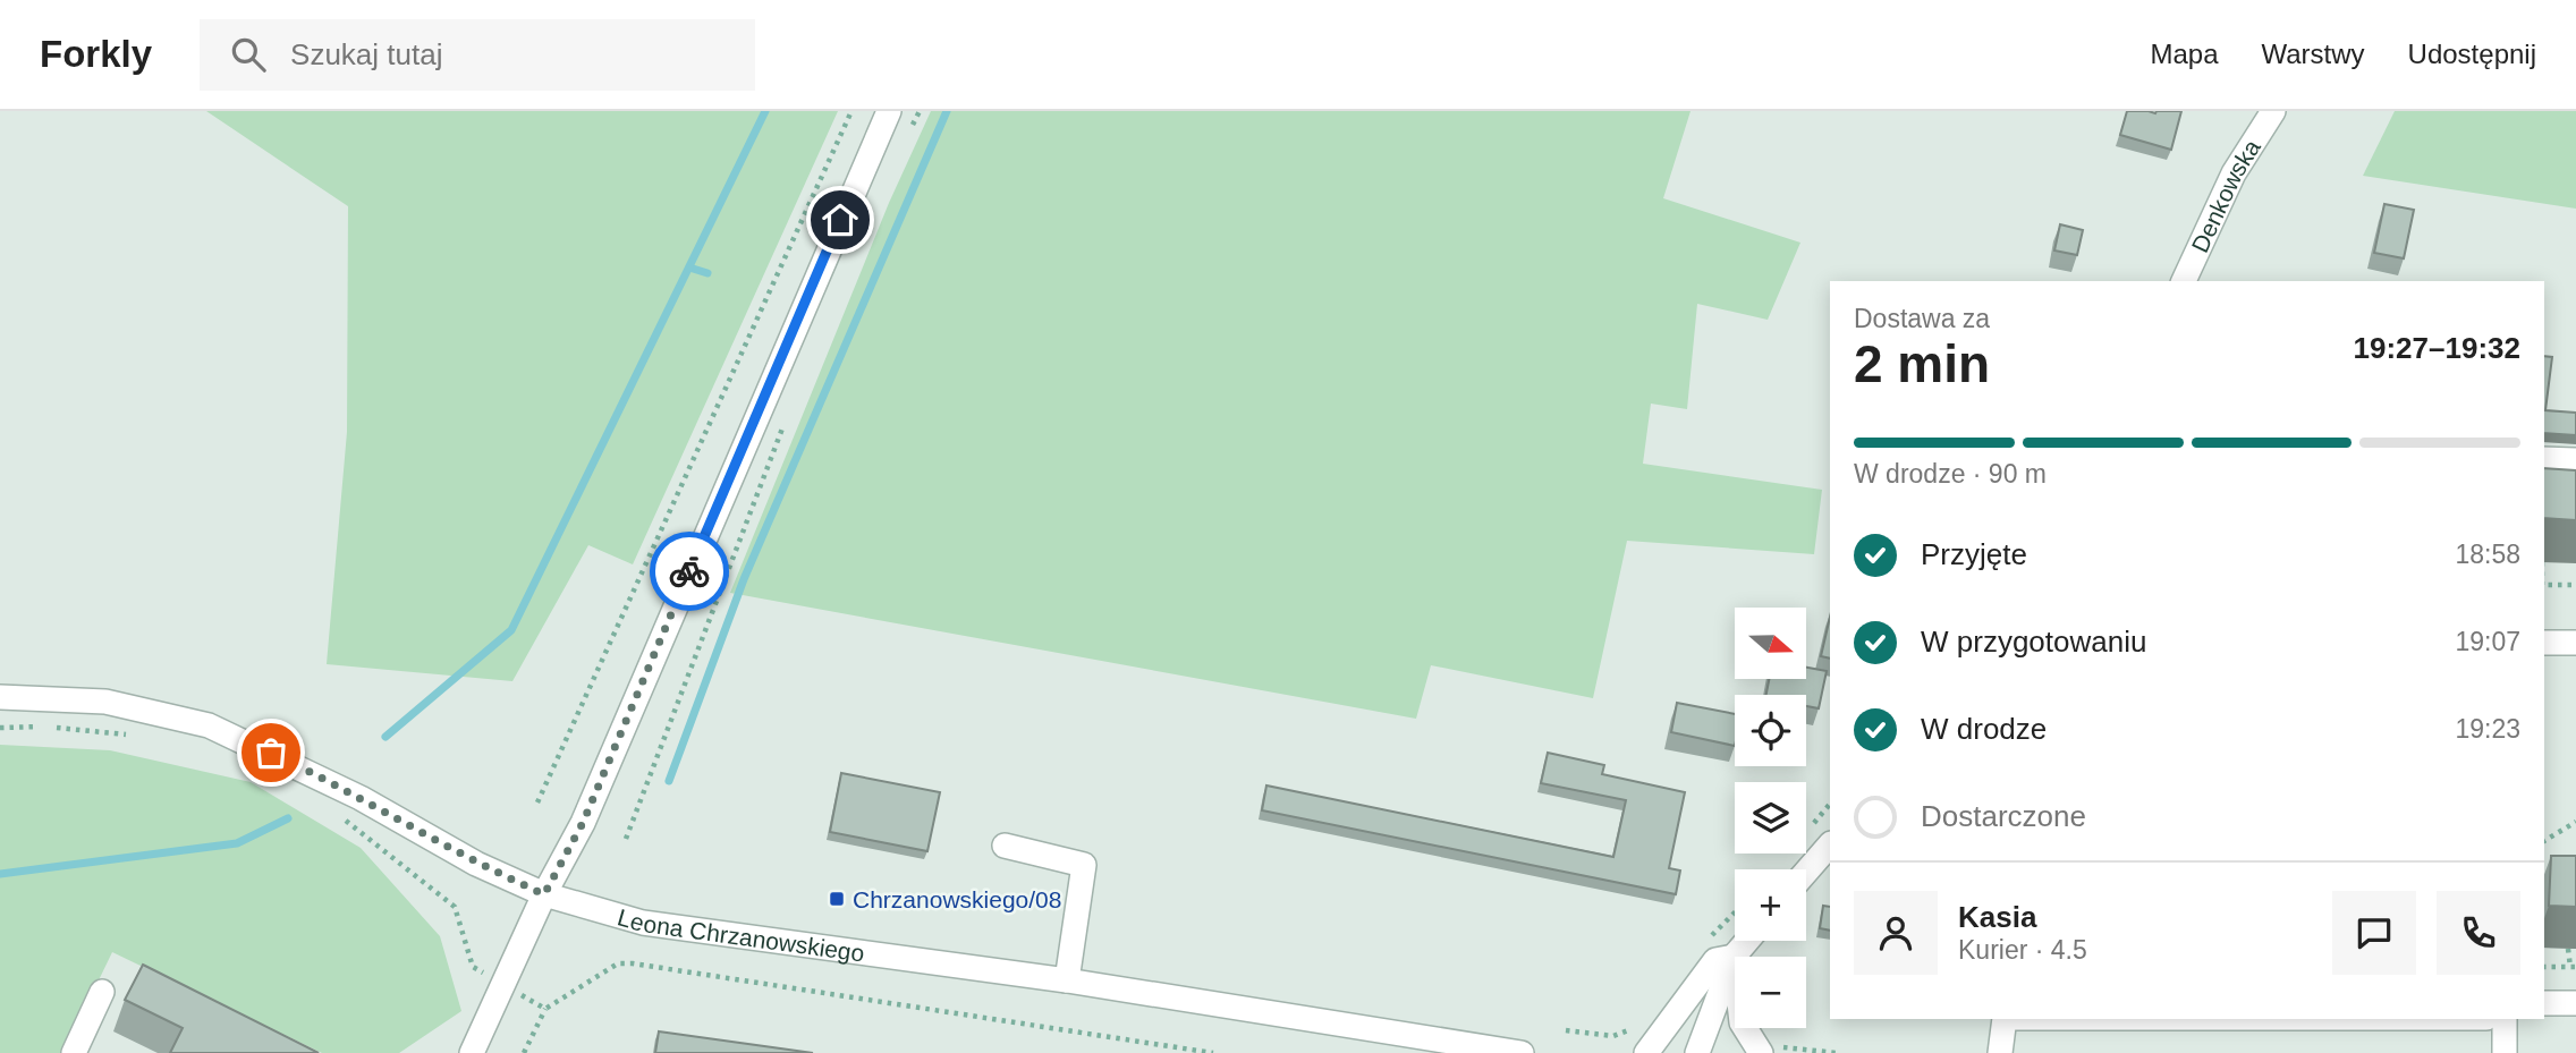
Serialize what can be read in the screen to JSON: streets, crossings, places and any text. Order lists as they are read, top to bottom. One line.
{"streets":{"street":["Denkowska","Leona Chrzanowskiego"]},"places":{"transit":["Chrzanowskiego/08"]},"north":"right","page":{"header":"Forkly","search":"Szukaj tutaj","nav":["Mapa","Warstwy","Udostępnij"],"heading":["2 min","Dostawa za","19:27–19:32"],"panel":["Kasia","Kurier · 4.5"],"bar":"W drodze · 90 m","list":[["Przyjęte","18:58"],["W przygotowaniu","19:07"],["W drodze","19:23"],"Dostarczone"],"map_buttons":["+","−"]}}
